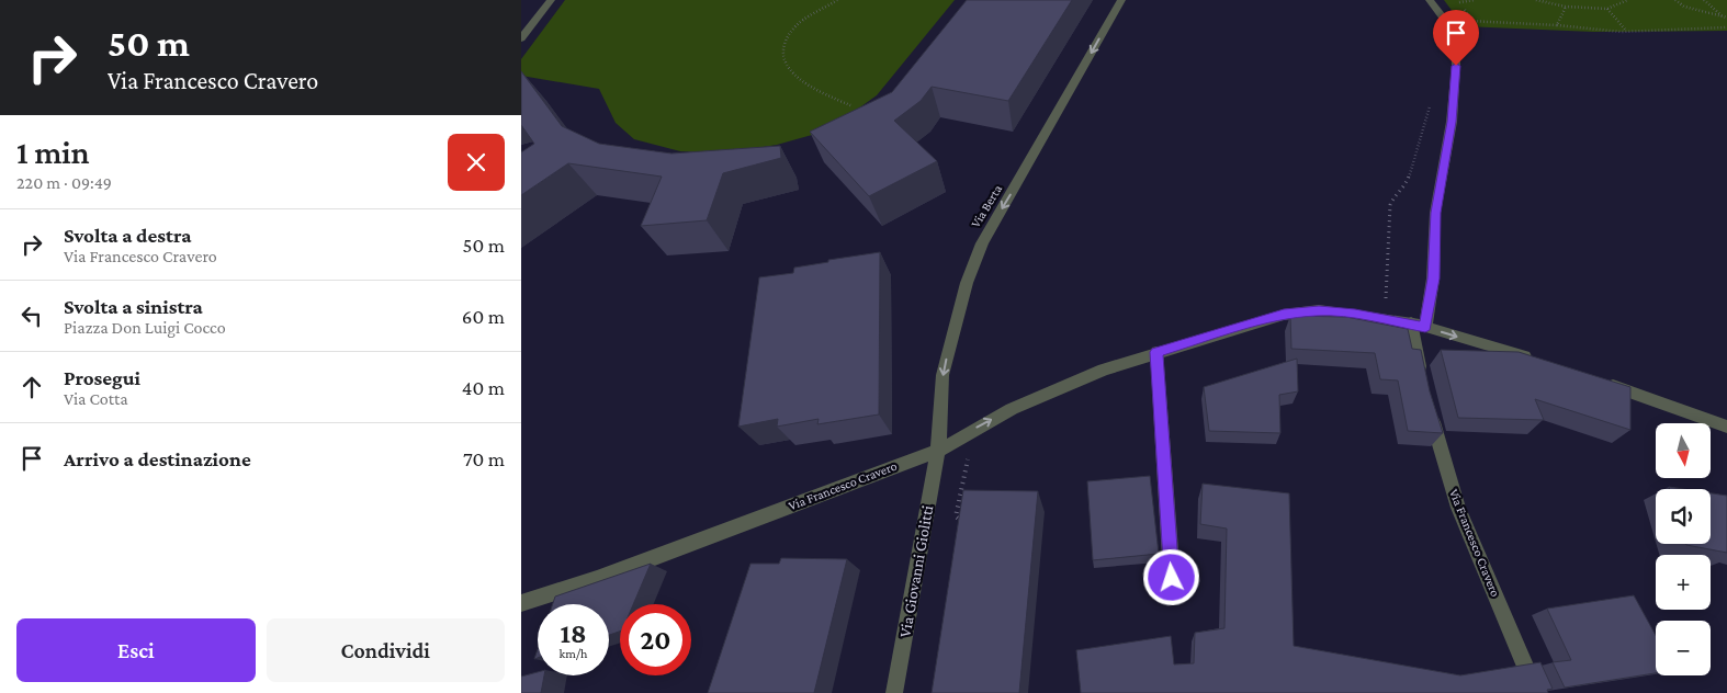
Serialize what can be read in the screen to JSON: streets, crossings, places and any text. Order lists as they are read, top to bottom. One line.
{"streets":{"street":["Via Berta","Via Francesco Cravero","Via Giovanni Giolitti"]},"crossings":[["Via Berta","Via Francesco Cravero"],["Via Berta","Via Giovanni Giolitti"],["Via Francesco Cravero","Via Giovanni Giolitti"]],"one_way":["Via Berta"],"north":"bottom","page":{"turn":["50 m","Via Francesco Cravero"],"heading":["1 min","220 m · 09:49"],"list":[{"name":"Svolta a destra","note":"Via Francesco Cravero","value":"50 m"},{"name":"Svolta a sinistra","note":"Piazza Don Luigi Cocco","value":"60 m"},{"name":"Prosegui","note":"Via Cotta","value":"40 m"},{"name":"Arrivo a destinazione","value":"70 m"}],"map_buttons":["+","−"],"speed":"18 km/h","limit":"20","buttons":["Esci","Condividi"]}}
